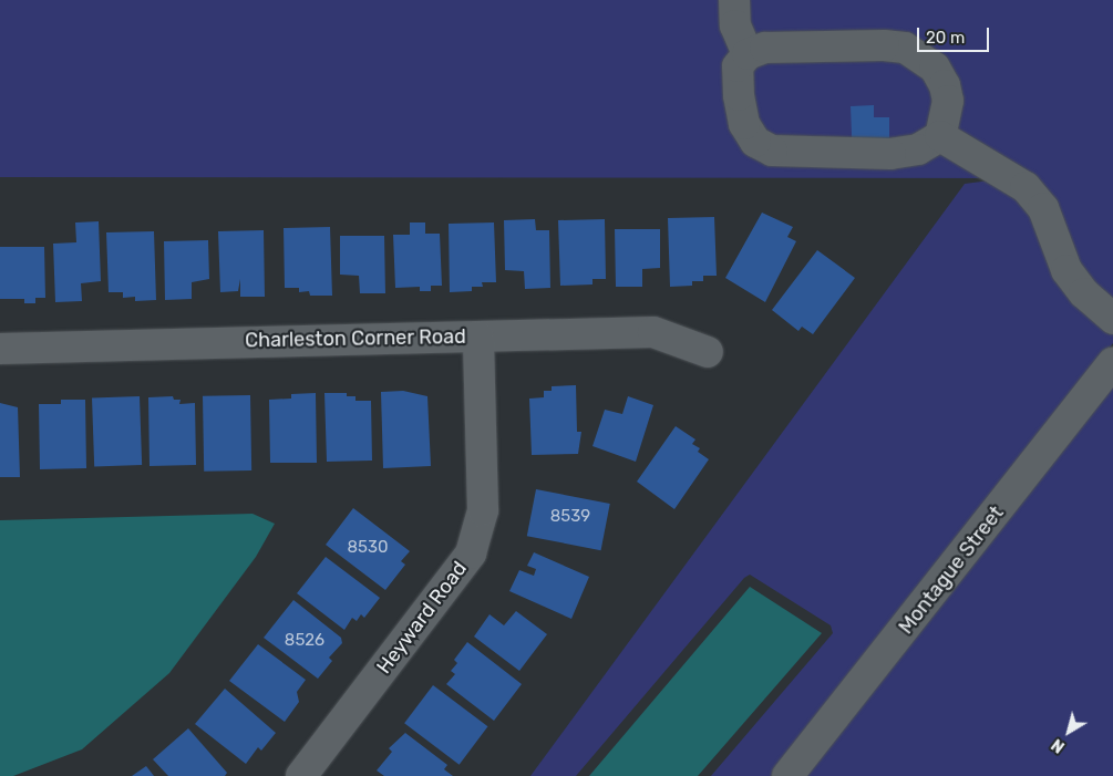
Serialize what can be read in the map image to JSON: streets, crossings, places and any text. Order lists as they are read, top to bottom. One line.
{"streets":{"street":["Charleston Corner Road","Montague Street","Heyward Road"]},"crossings":[["Charleston Corner Road","Heyward Road"]],"house_numbers":["8539","8530","8526"],"scale_bar":"20 m","north":"bottom left"}
